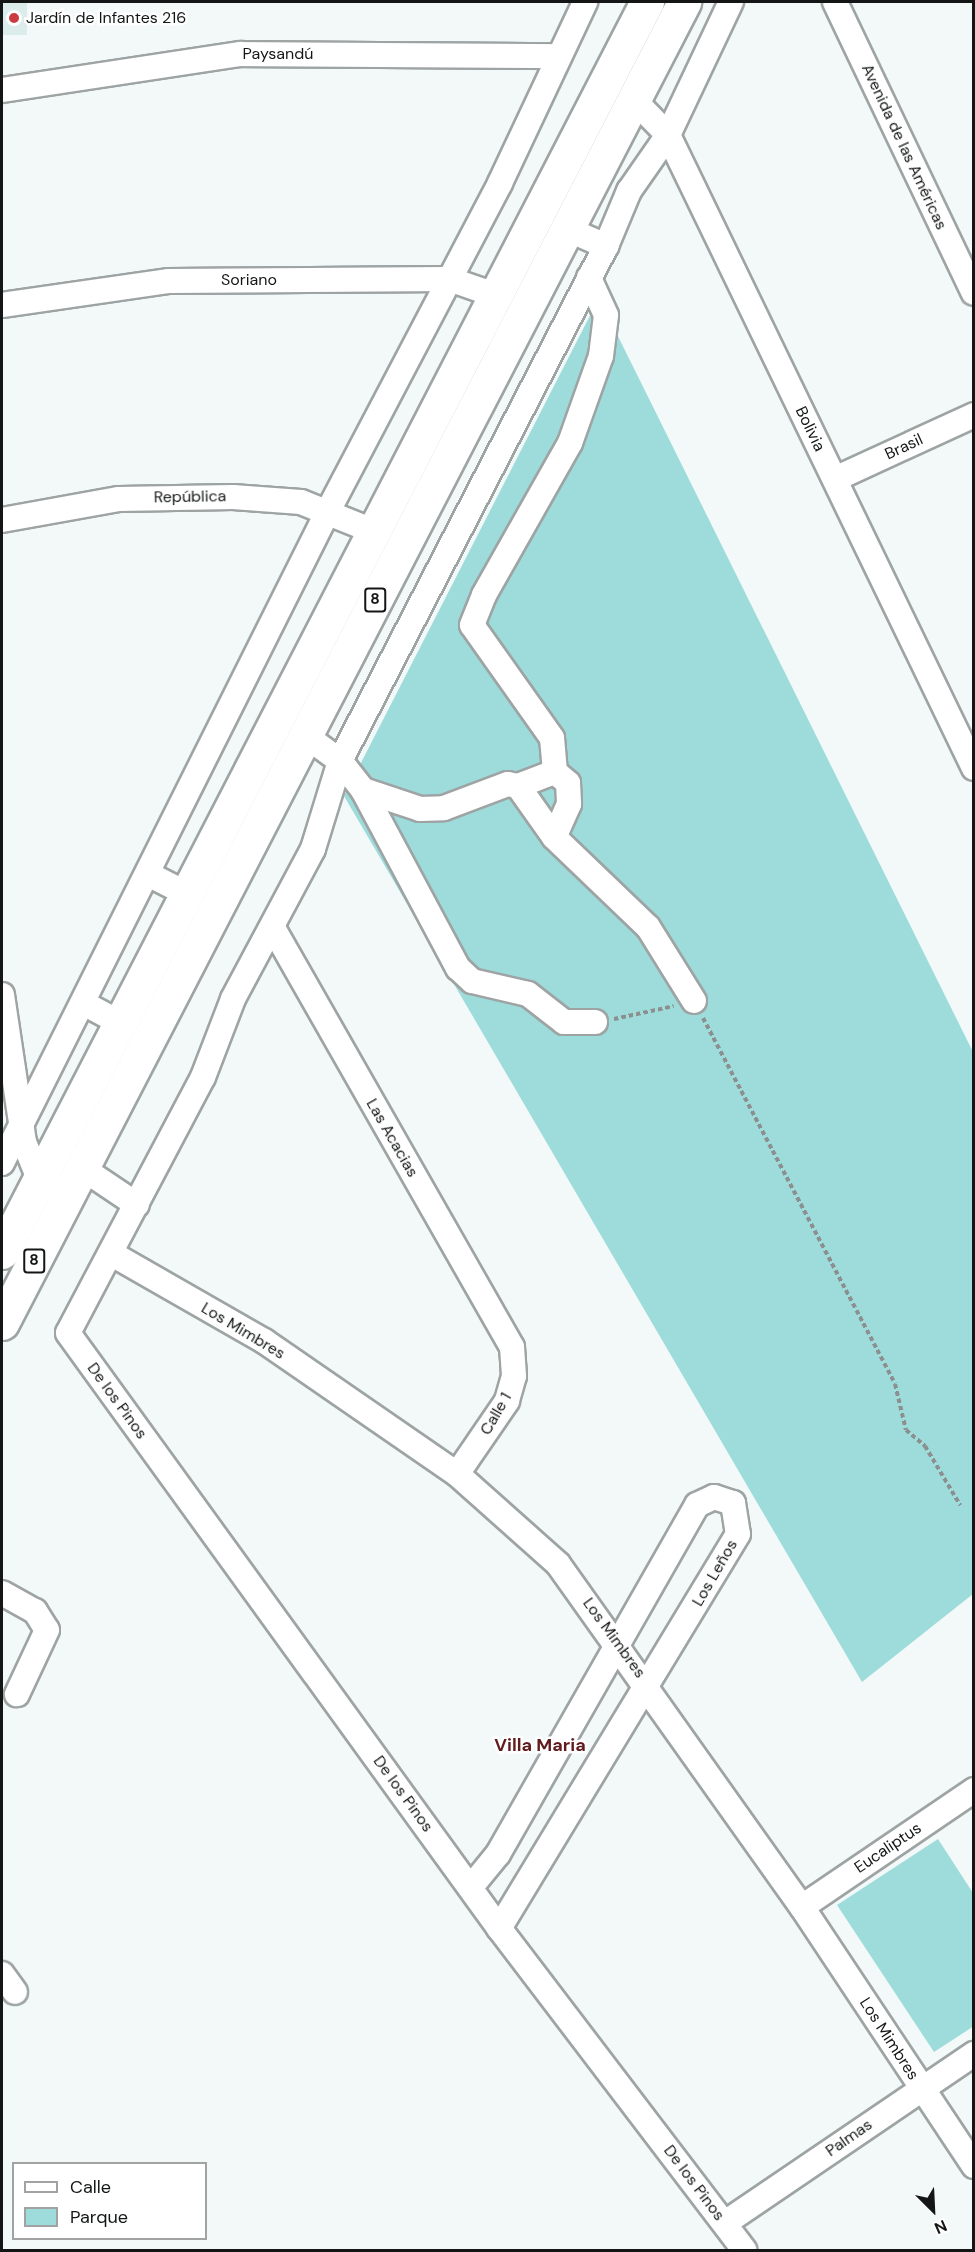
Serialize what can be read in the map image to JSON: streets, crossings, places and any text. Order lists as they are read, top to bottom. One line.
{"streets":{"highway":["8"],"street":["Paysandú","Avenida de las Américas","Soriano","Bolivia","Brasil","República","Las Acacias","Los Mimbres","De los Pinos","Calle 1","Los Leños","Eucaliptus","Palmas"]},"crossings":[["Soriano","8"],["Bolivia","Brasil"],["Bolivia","8"],["República","8"],["Las Acacias","Calle 1"],["Los Mimbres","De los Pinos"],["Los Mimbres","Calle 1"],["Los Mimbres","Los Leños"],["Los Mimbres","Eucaliptus"],["Los Mimbres","Palmas"],["De los Pinos","Los Leños"],["De los Pinos","Palmas"]],"districts":["Villa Maria"],"places":["Jardín de Infantes 216"],"legend":["Calle","Parque"],"north":"bottom right"}
